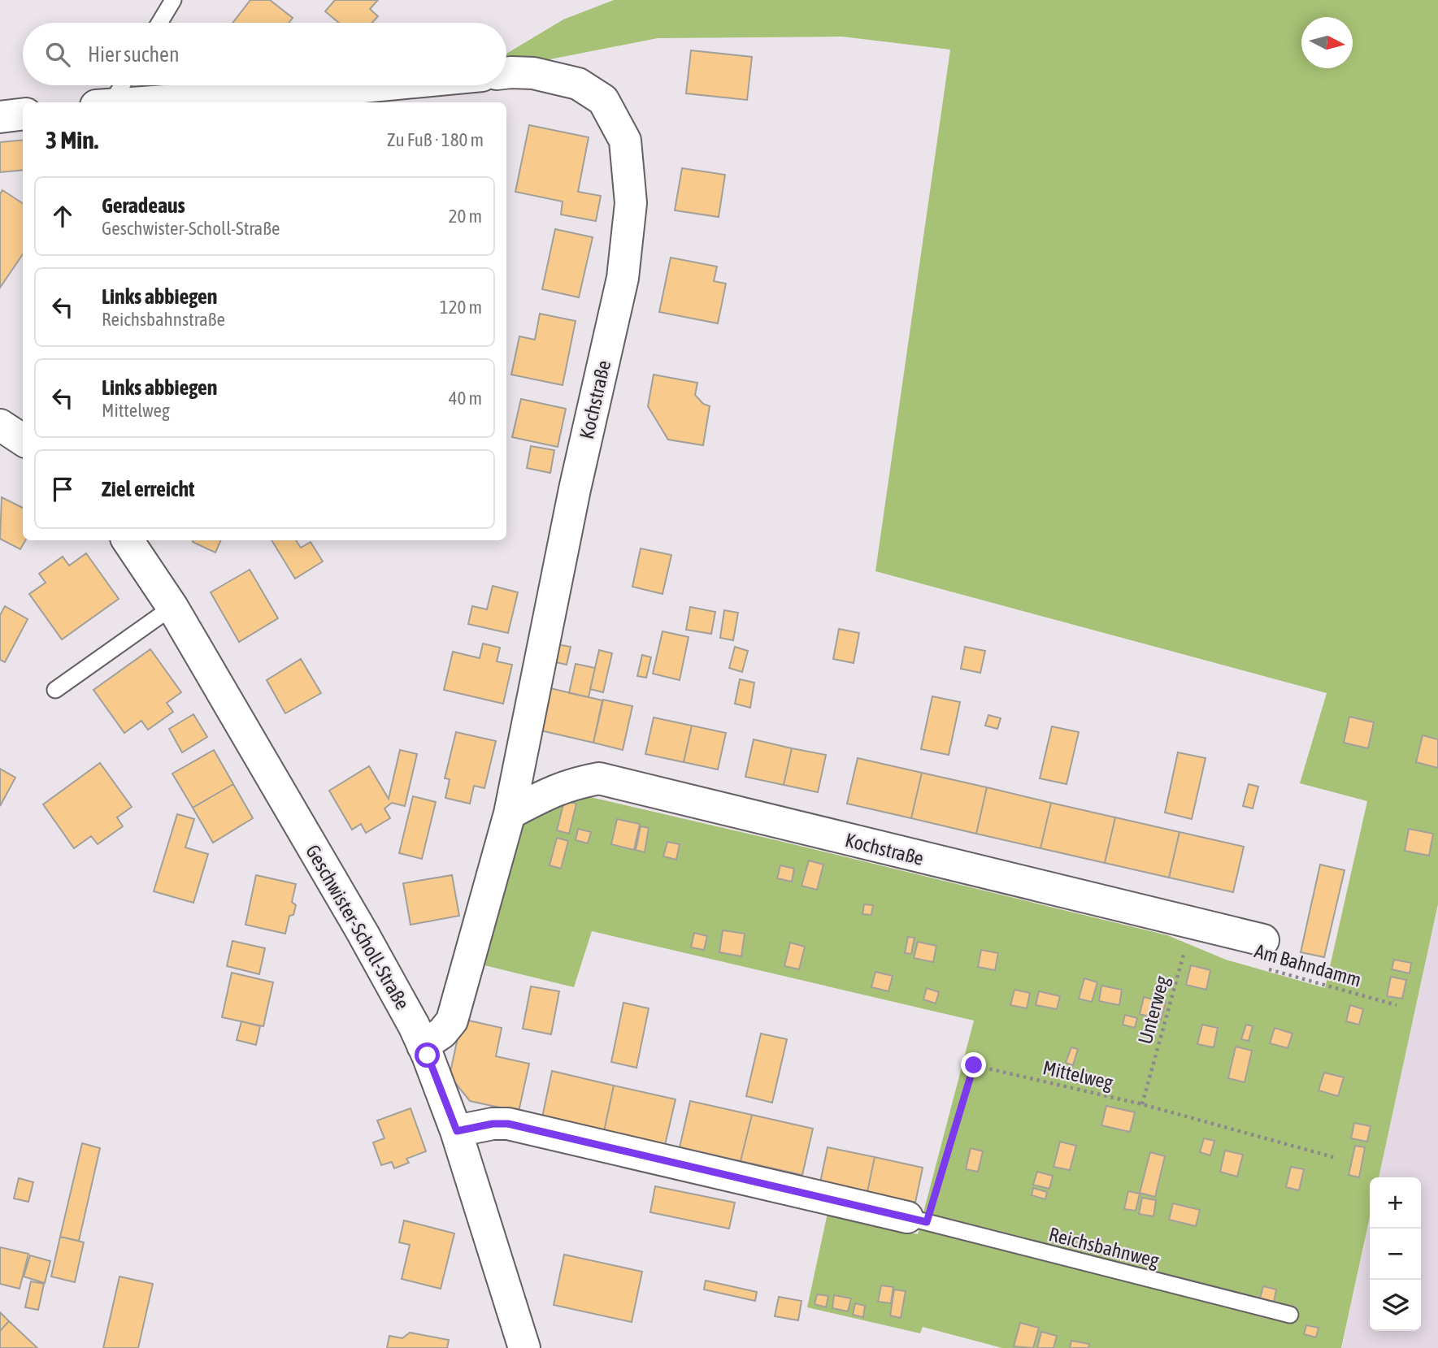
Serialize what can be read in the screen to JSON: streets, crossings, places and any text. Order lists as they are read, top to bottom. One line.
{"streets":{"street":["Kochstraße","Geschwister-Scholl-Straße"],"lane":["Reichsbahnweg"],"path":["Am Bahndamm","Unterweg","Mittelweg"]},"crossings":[["Kochstraße","Geschwister-Scholl-Straße"],["Kochstraße","Am Bahndamm"],["Kochstraße","Unterweg"],["Unterweg","Mittelweg"],["Mittelweg","Reichsbahnweg"]],"north":"right","page":{"search":"Hier suchen","heading":["3 Min.","Zu Fuß · 180 m"],"list":[["Geradeaus","Geschwister-Scholl-Straße","20 m"],["Links abbiegen","Reichsbahnstraße","120 m"],["Links abbiegen","Mittelweg","40 m"],"Ziel erreicht"],"map_buttons":["+","−"]}}
